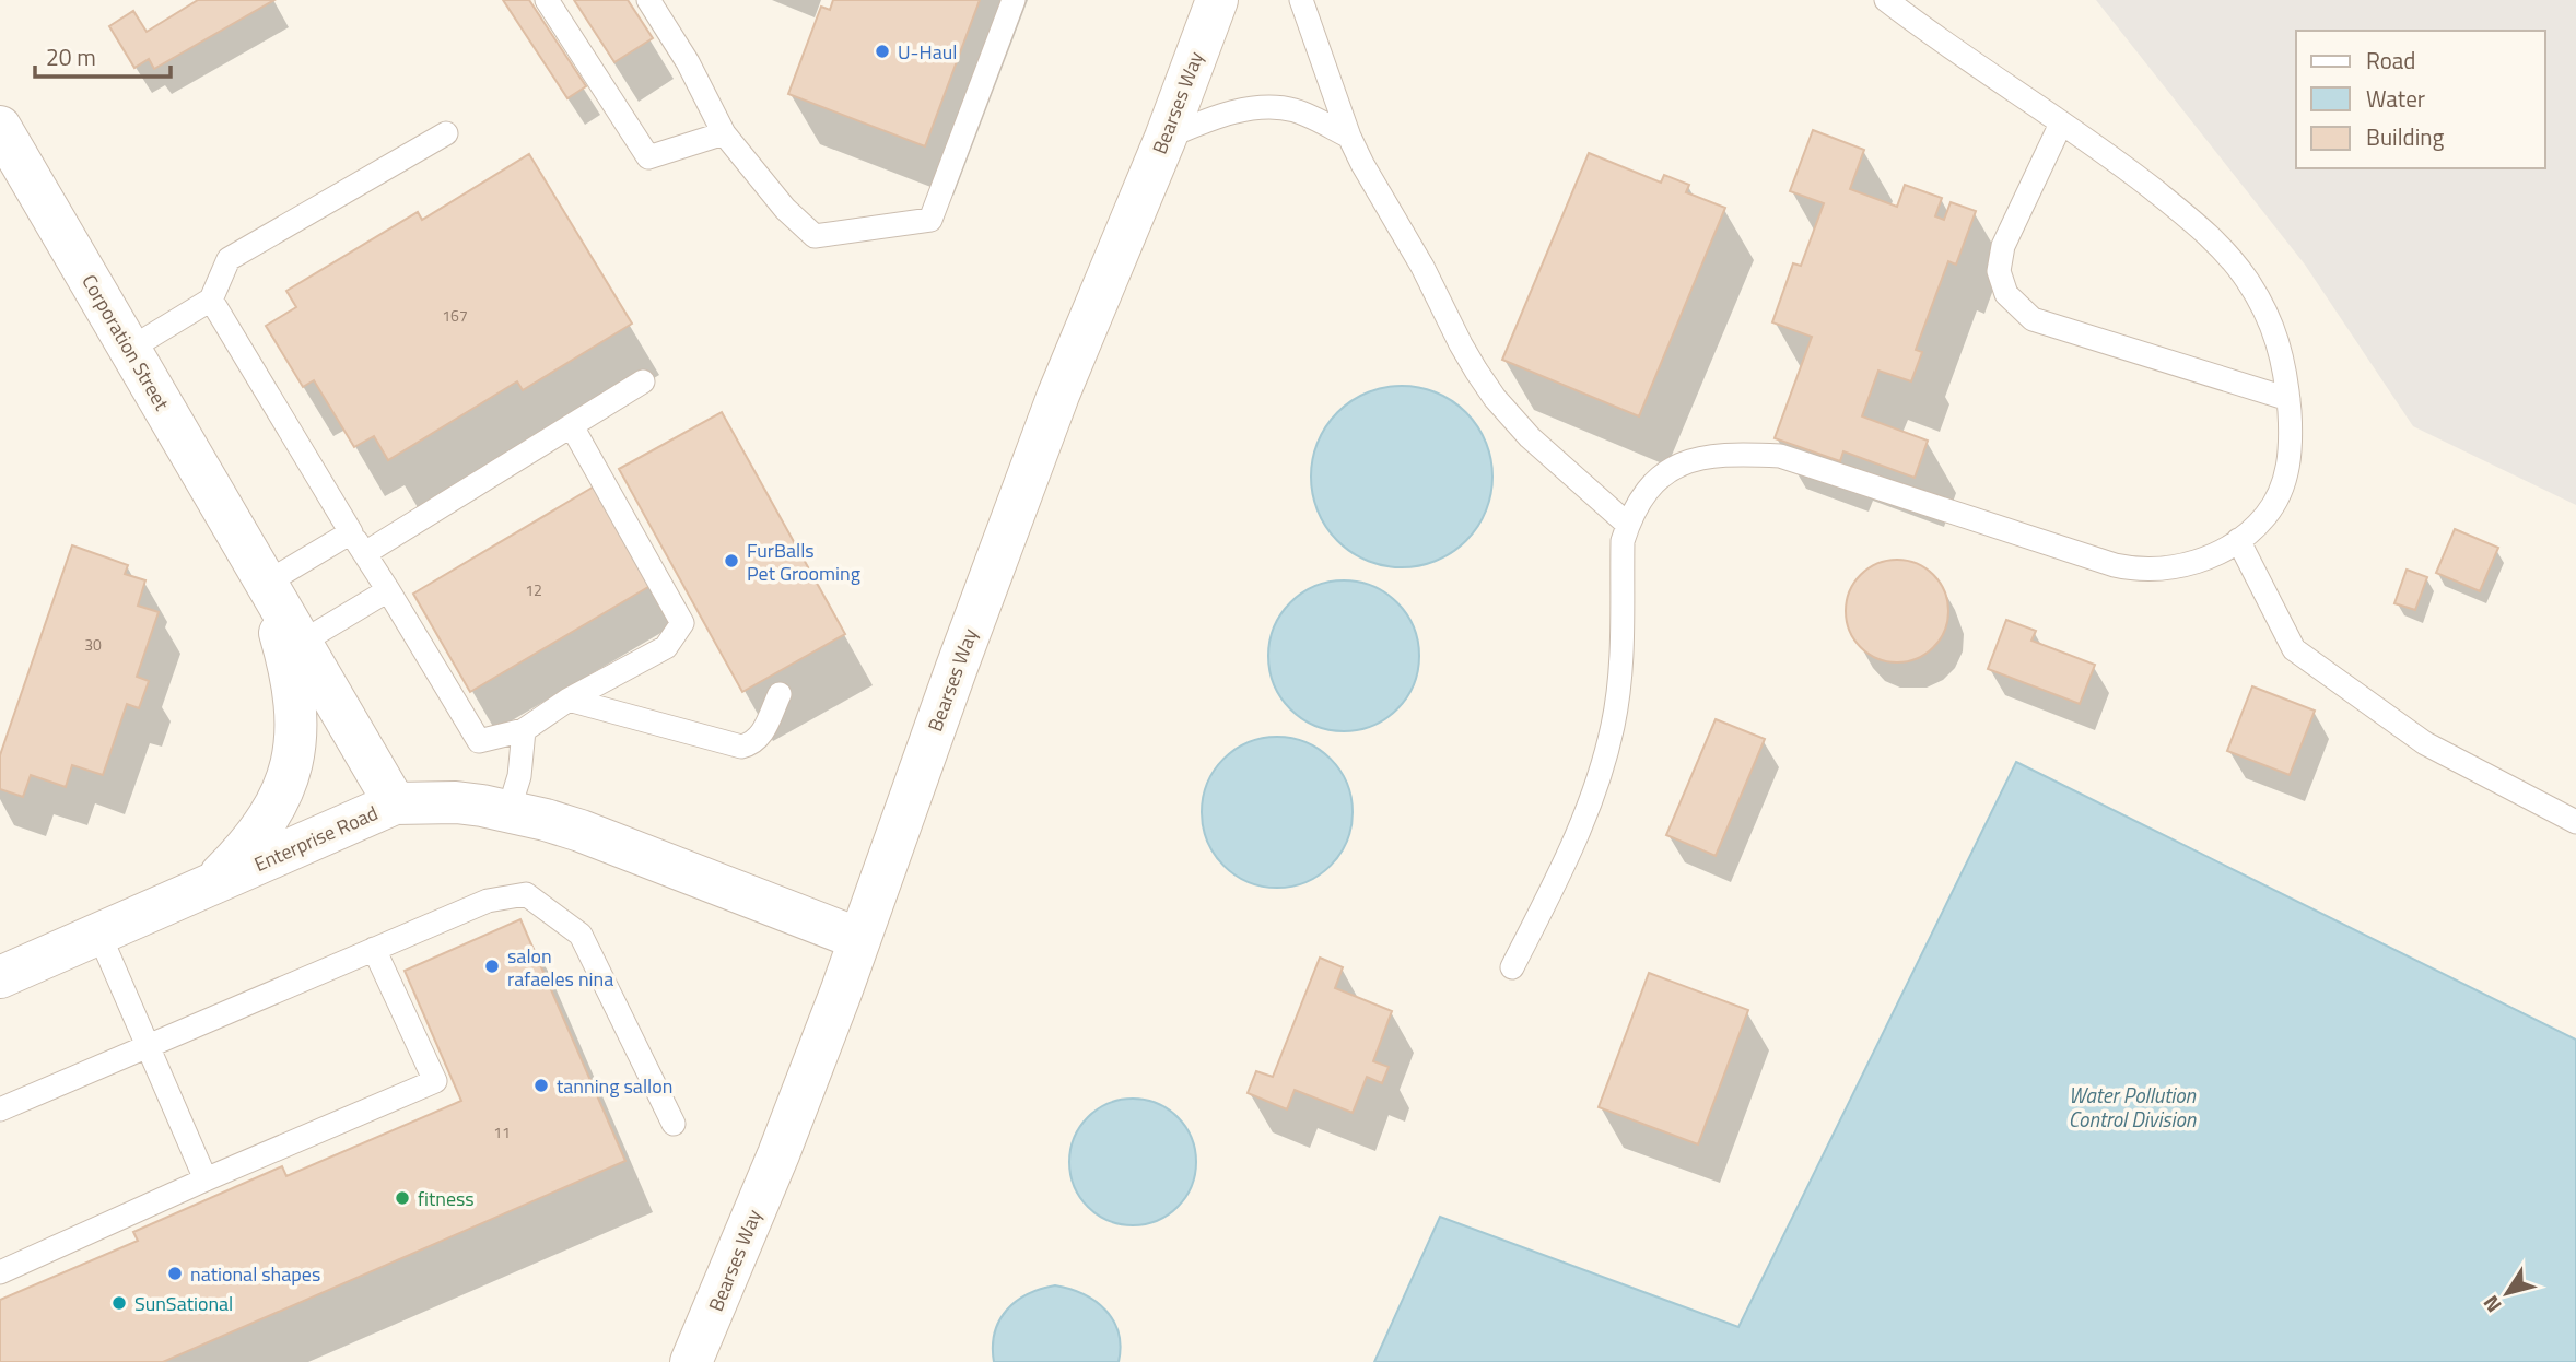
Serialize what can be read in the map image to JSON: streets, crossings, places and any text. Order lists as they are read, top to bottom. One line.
{"streets":{"street":["Bearses Way","Corporation Street","Enterprise Road"]},"crossings":[["Bearses Way","Enterprise Road"],["Corporation Street","Enterprise Road"]],"water":["Water Pollution Control Division"],"places":["U-Haul","FurBalls Pet Grooming","salon rafaeles nina","tanning sallon","fitness","national shapes","SunSational"],"house_numbers":["167","12","30","11"],"legend":["Road","Water","Building"],"scale_bar":"20 m","north":"bottom left"}
